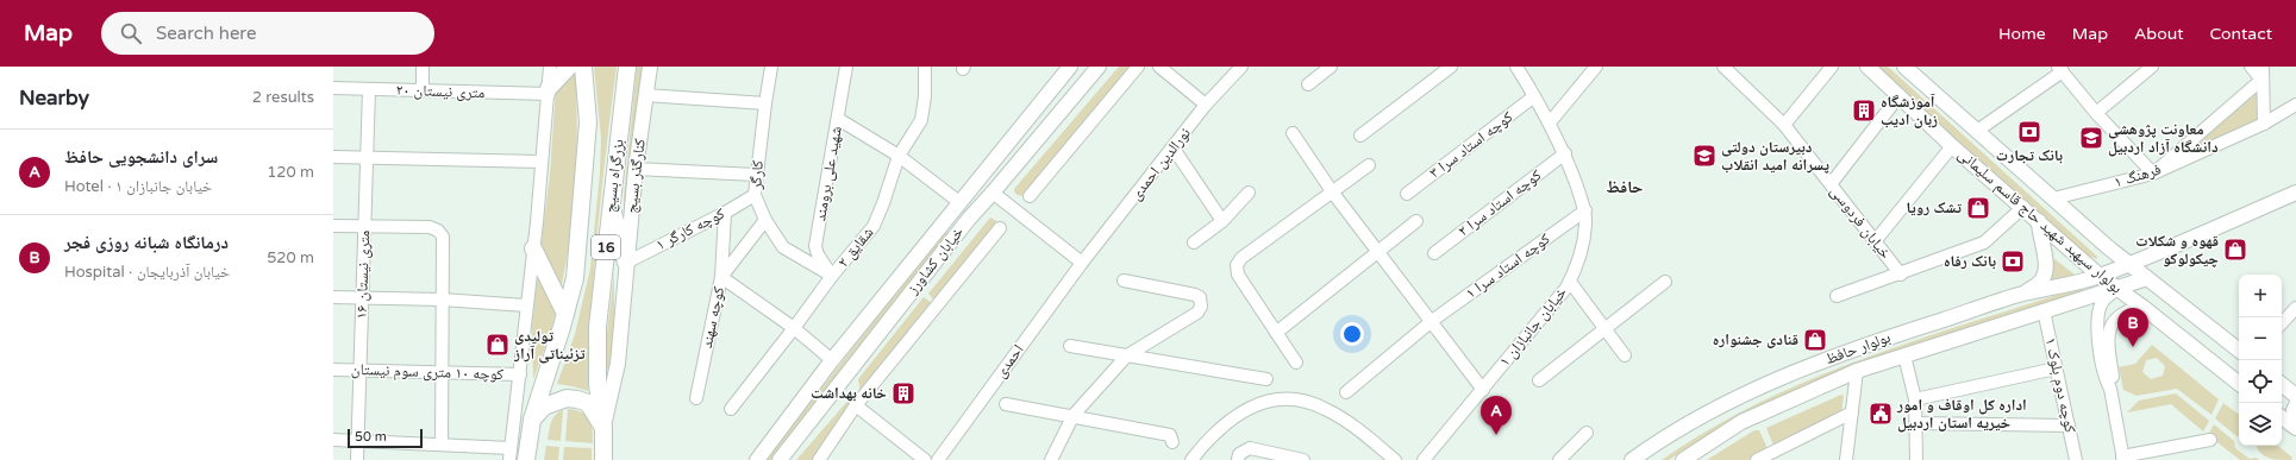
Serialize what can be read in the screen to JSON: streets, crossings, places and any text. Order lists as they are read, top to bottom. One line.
{"streets":{"highway":["بزرگراه بسیج","16"],"main road":["کنارگذر بسیج","بولوار سپهبد شهید حاج قاسم سلیمانی","خیابان کشاورز","بولوار حافظ"],"street":["۲۰ متری نیستان","کوچه استاد سرا ۳","نورالدین احمدی","شهید علی برومند","کارگر","فرهنگ ۱","کوچه استاد سرا ۲","خیابان فردوسی","کوچه کارگر ۱","شقایق ۲","کوچه استاد سرا ۱","۱۶ متری نیستان","کوچه سهند","خیابان جانبازان ۱","احمدی","کوچه ۱۰ متری سوم نیستان","کوچه دوم بلوک ۱"]},"crossings":[["۲۰ متری نیستان","۱۶ متری نیستان"],["کوچه استاد سرا ۳","خیابان جانبازان ۱"],["نورالدین احمدی","احمدی"],["شهید علی برومند","کارگر"],["شهید علی برومند","شقایق ۲"],["کارگر","کوچه کارگر ۱"],["کارگر","شقایق ۲"],["کارگر","کوچه سهند"],["بزرگراه بسیج","کنارگذر بسیج"],["بزرگراه بسیج","16"],["کنارگذر بسیج","کوچه کارگر ۱"],["کنارگذر بسیج","16"],["فرهنگ ۱","بولوار سپهبد شهید حاج قاسم سلیمانی"],["کوچه استاد سرا ۲","خیابان جانبازان ۱"],["بولوار سپهبد شهید حاج قاسم سلیمانی","بولوار حافظ"],["کوچه استاد سرا ۱","خیابان جانبازان ۱"],["۱۶ متری نیستان","کوچه ۱۰ متری سوم نیستان"],["بولوار حافظ","کوچه دوم بلوک ۱"]],"districts":["حافظ"],"places":{"building":["آموزشگاه زبان ادیب","خانه بهداشت"],"bank":["بانک تجارت","بانک رفاه"],"school or university":["معاونت پژوهشی دانشگاه آزاد اردبیل","دبیرستان دولتی پسرانه امید انقلاب"],"shop":["تشک رویا","قهوه و شکلات چیکولوکو","قنادی جشنواره","تولیدی تزئیناتی آراز"],"public building":["اداره کل اوقاف و امور خیریه استان اردبیل"]},"scale_bar":"50 m","page":{"header":"Map","search":"Search here","nav":["Home","Map","About","Contact"],"heading":["Nearby","2 results"],"list":[{"mark":"A","name":"سرای دانشجویی حافظ","note":"Hotel · خیابان جانبازان ۱","value":"120 m"},{"mark":"B","name":"درمانگاه شبانه روزی فجر","note":"Hospital · خیابان آذربایجان","value":"520 m"}],"map_buttons":["+","−"],"pins":["B","A"],"scale":"50 m"}}
